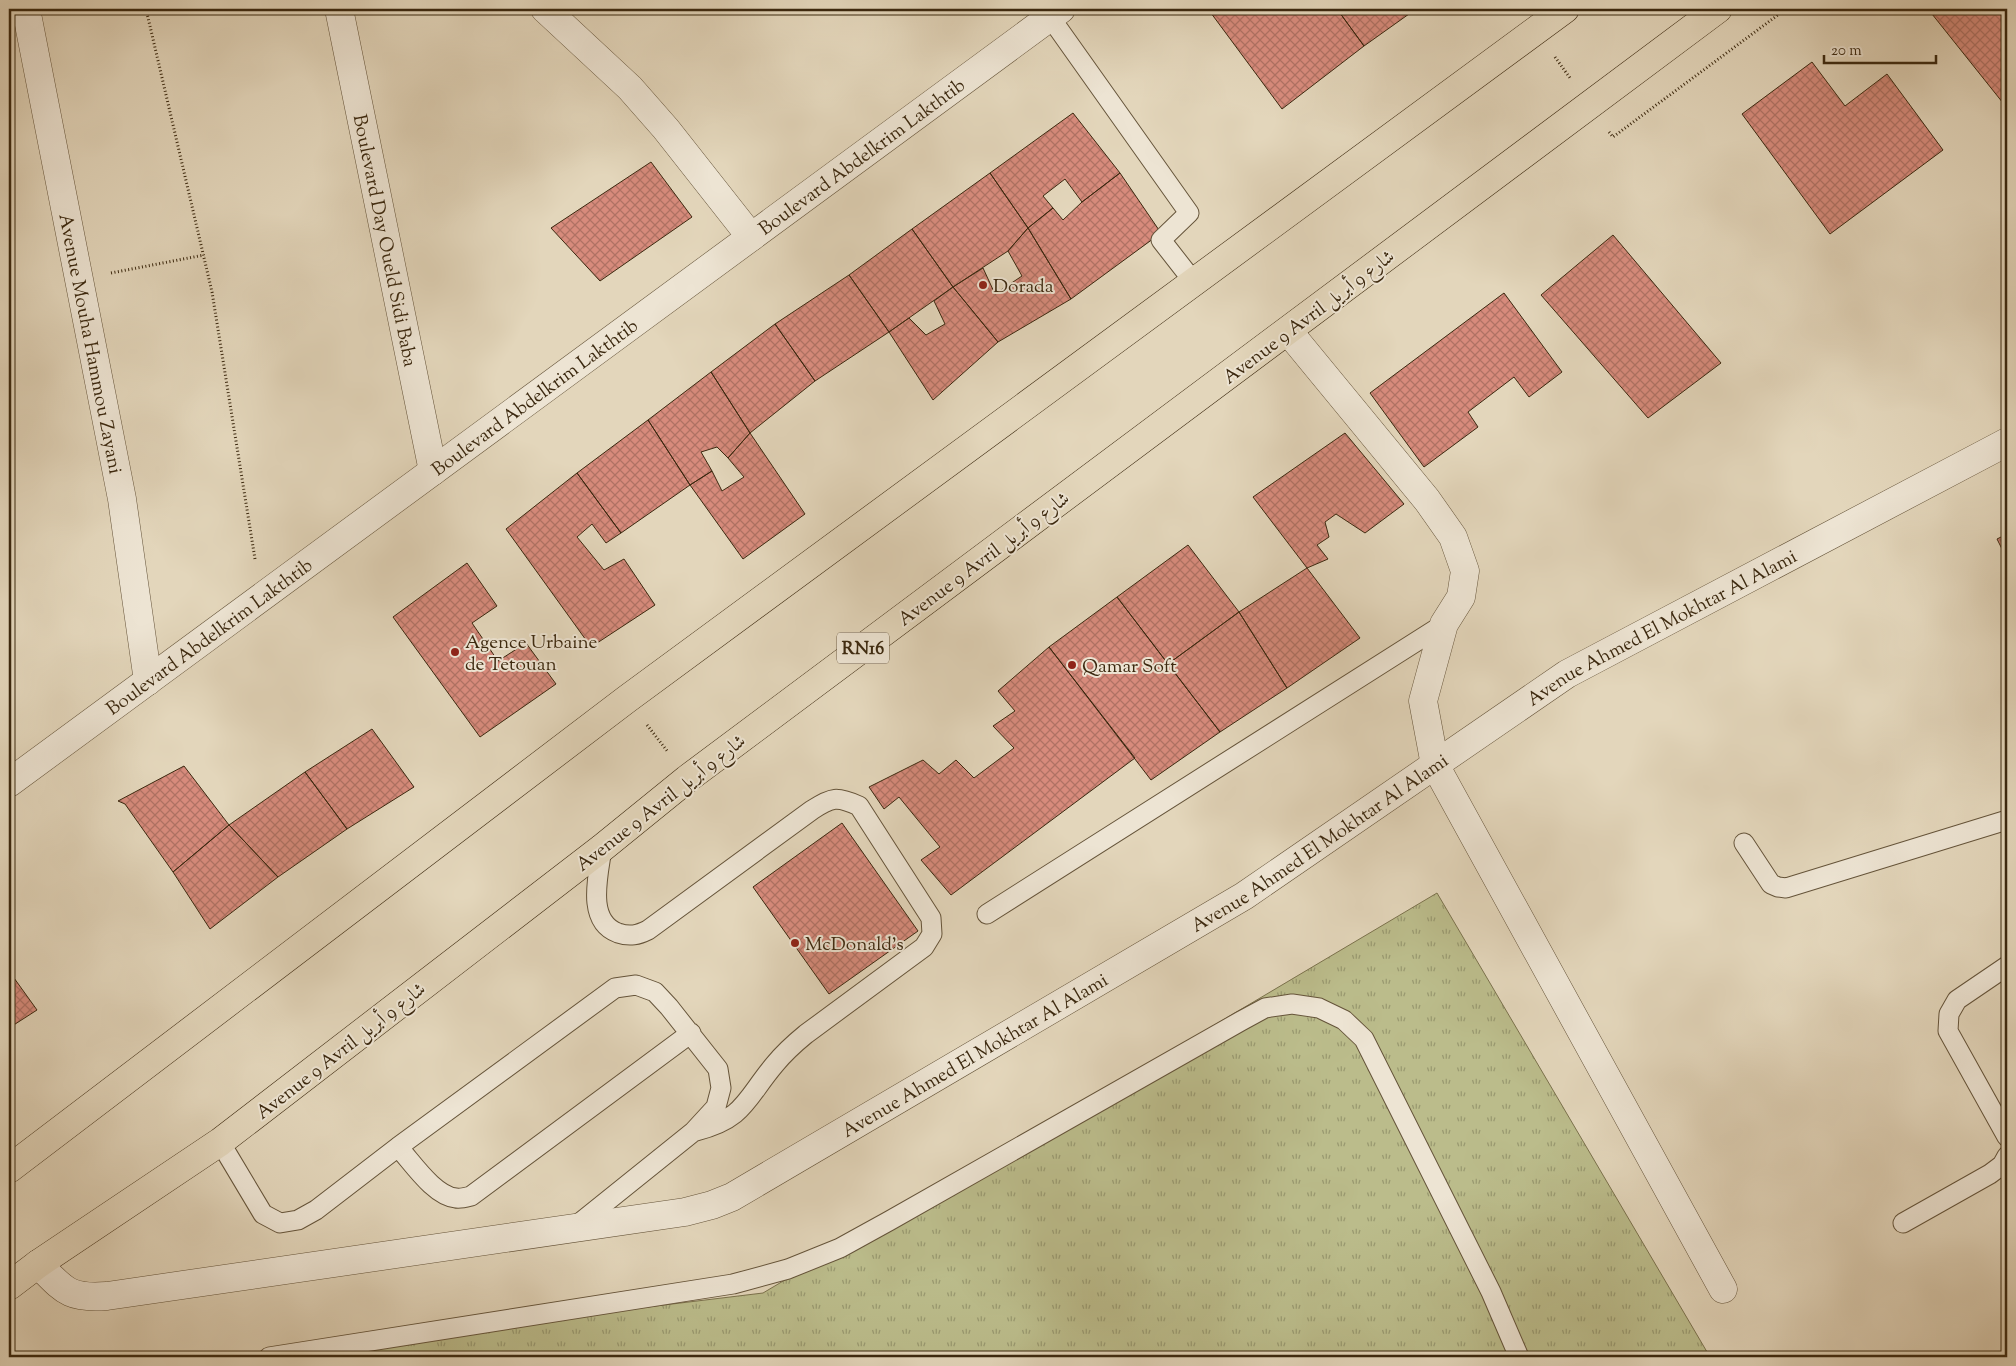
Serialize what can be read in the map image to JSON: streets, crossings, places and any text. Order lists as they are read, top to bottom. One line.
{"streets":{"highway":["Avenue 9 Avril شارع 9 أبريل","RN16"],"street":["Boulevard Abdelkrim Lakthtib","Boulevard Day Oueld Sidi Baba","Avenue Mouha Hammou Zayani","Avenue Ahmed El Mokhtar Al Alami"]},"crossings":[["Boulevard Abdelkrim Lakthtib","Boulevard Day Oueld Sidi Baba"],["Boulevard Abdelkrim Lakthtib","Avenue Mouha Hammou Zayani"],["Avenue 9 Avril شارع 9 أبريل","Avenue Ahmed El Mokhtar Al Alami"]],"places":["Dorada","Agence Urbaine de Tetouan","Qamar Soft","McDonald's"],"scale_bar":"20 m"}
